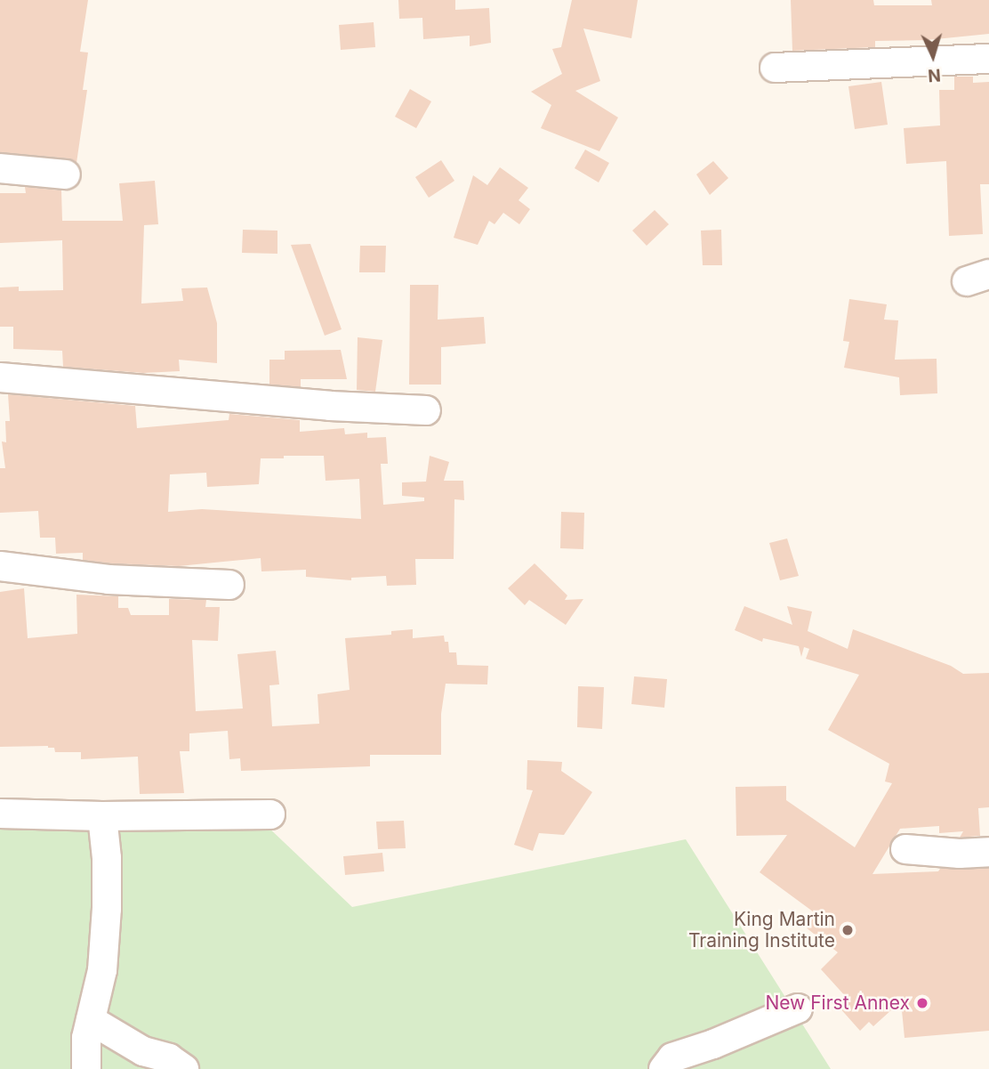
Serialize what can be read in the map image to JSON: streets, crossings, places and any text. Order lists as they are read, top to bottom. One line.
{"places":["King Martin Training Institute","New First Annex"],"north":"bottom"}
